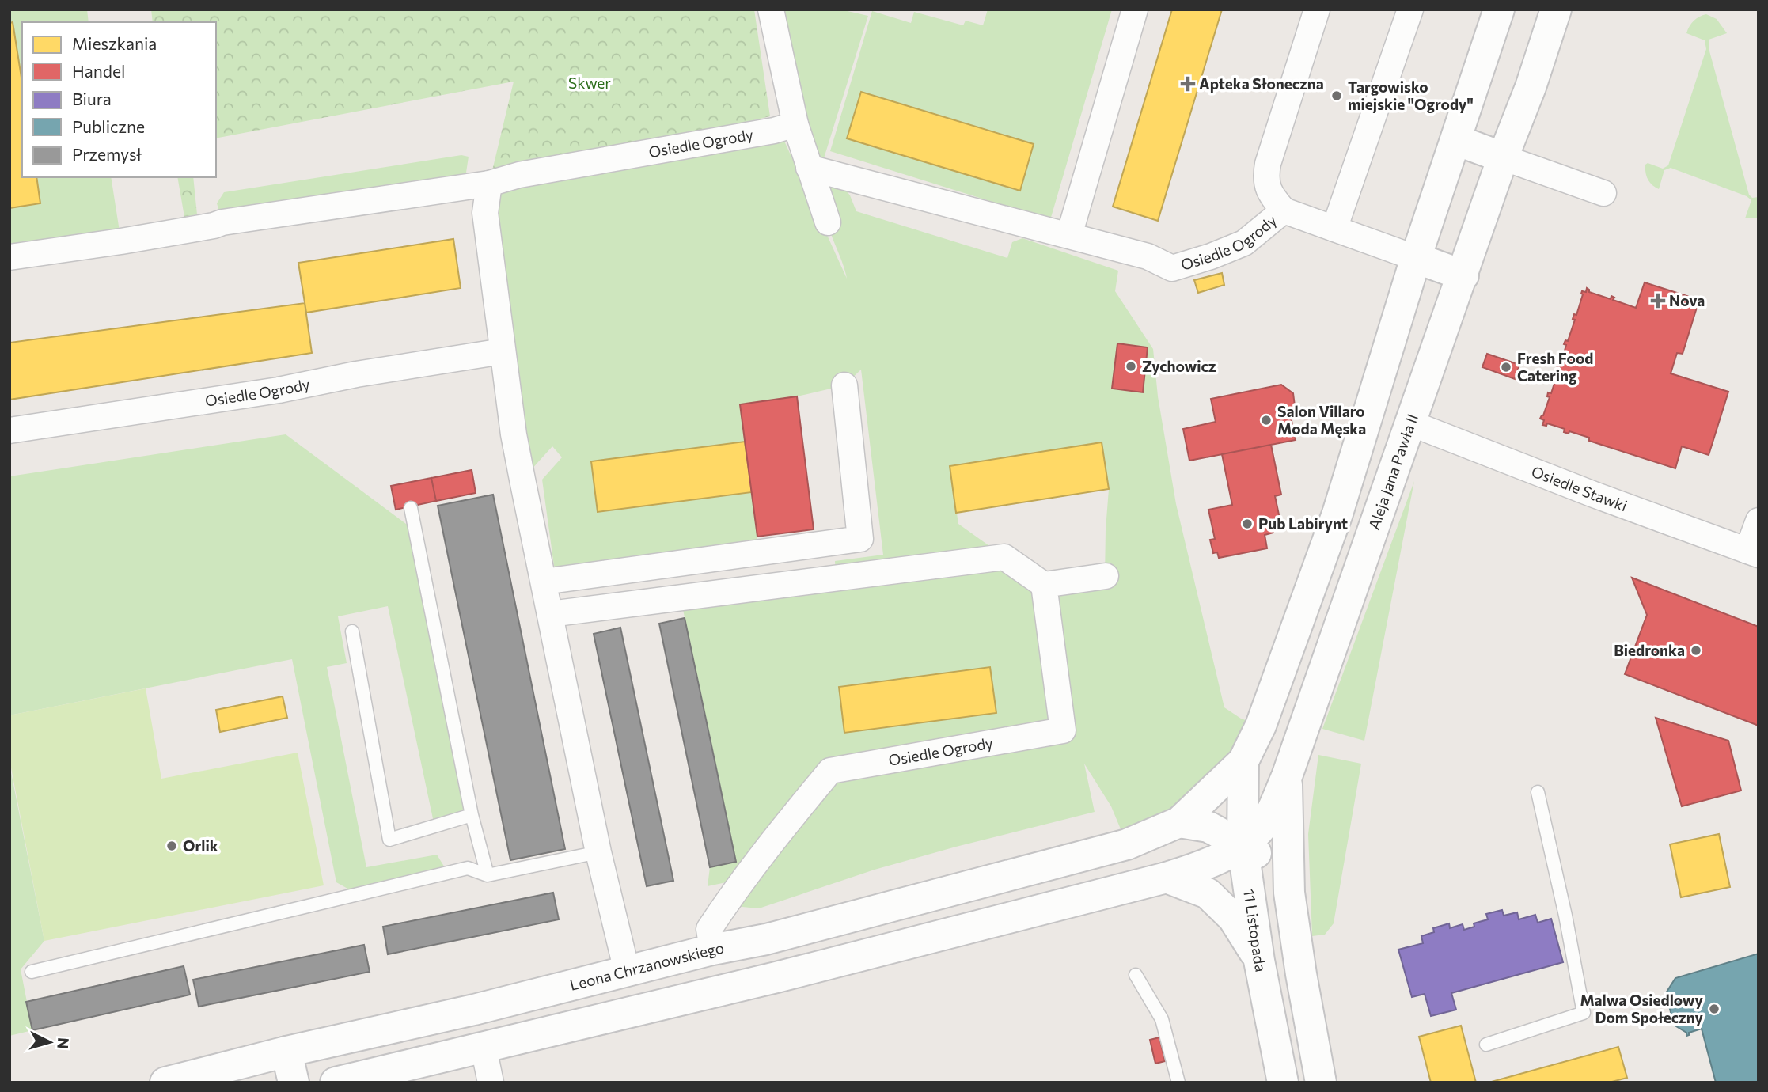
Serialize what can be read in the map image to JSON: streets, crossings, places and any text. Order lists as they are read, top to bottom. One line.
{"streets":{"street":["Osiedle Ogrody","Aleja Jana Pawła II","Osiedle Stawki","11 Listopada","Leona Chrzanowskiego"]},"crossings":[["Osiedle Ogrody","Leona Chrzanowskiego"],["Aleja Jana Pawła II","Osiedle Stawki"],["Aleja Jana Pawła II","11 Listopada"]],"parks":["Skwer"],"places":{"health":["Apteka Słoneczna","Nova"],"other":["Targowisko miejskie \"Ogrody\"","Zychowicz","Fresh Food Catering","Salon Villaro Moda Męska","Pub Labirynt","Biedronka","Orlik","Malwa Osiedlowy Dom Społeczny"]},"legend":["Mieszkania","Handel","Biura","Publiczne","Przemysł"],"north":"right"}
